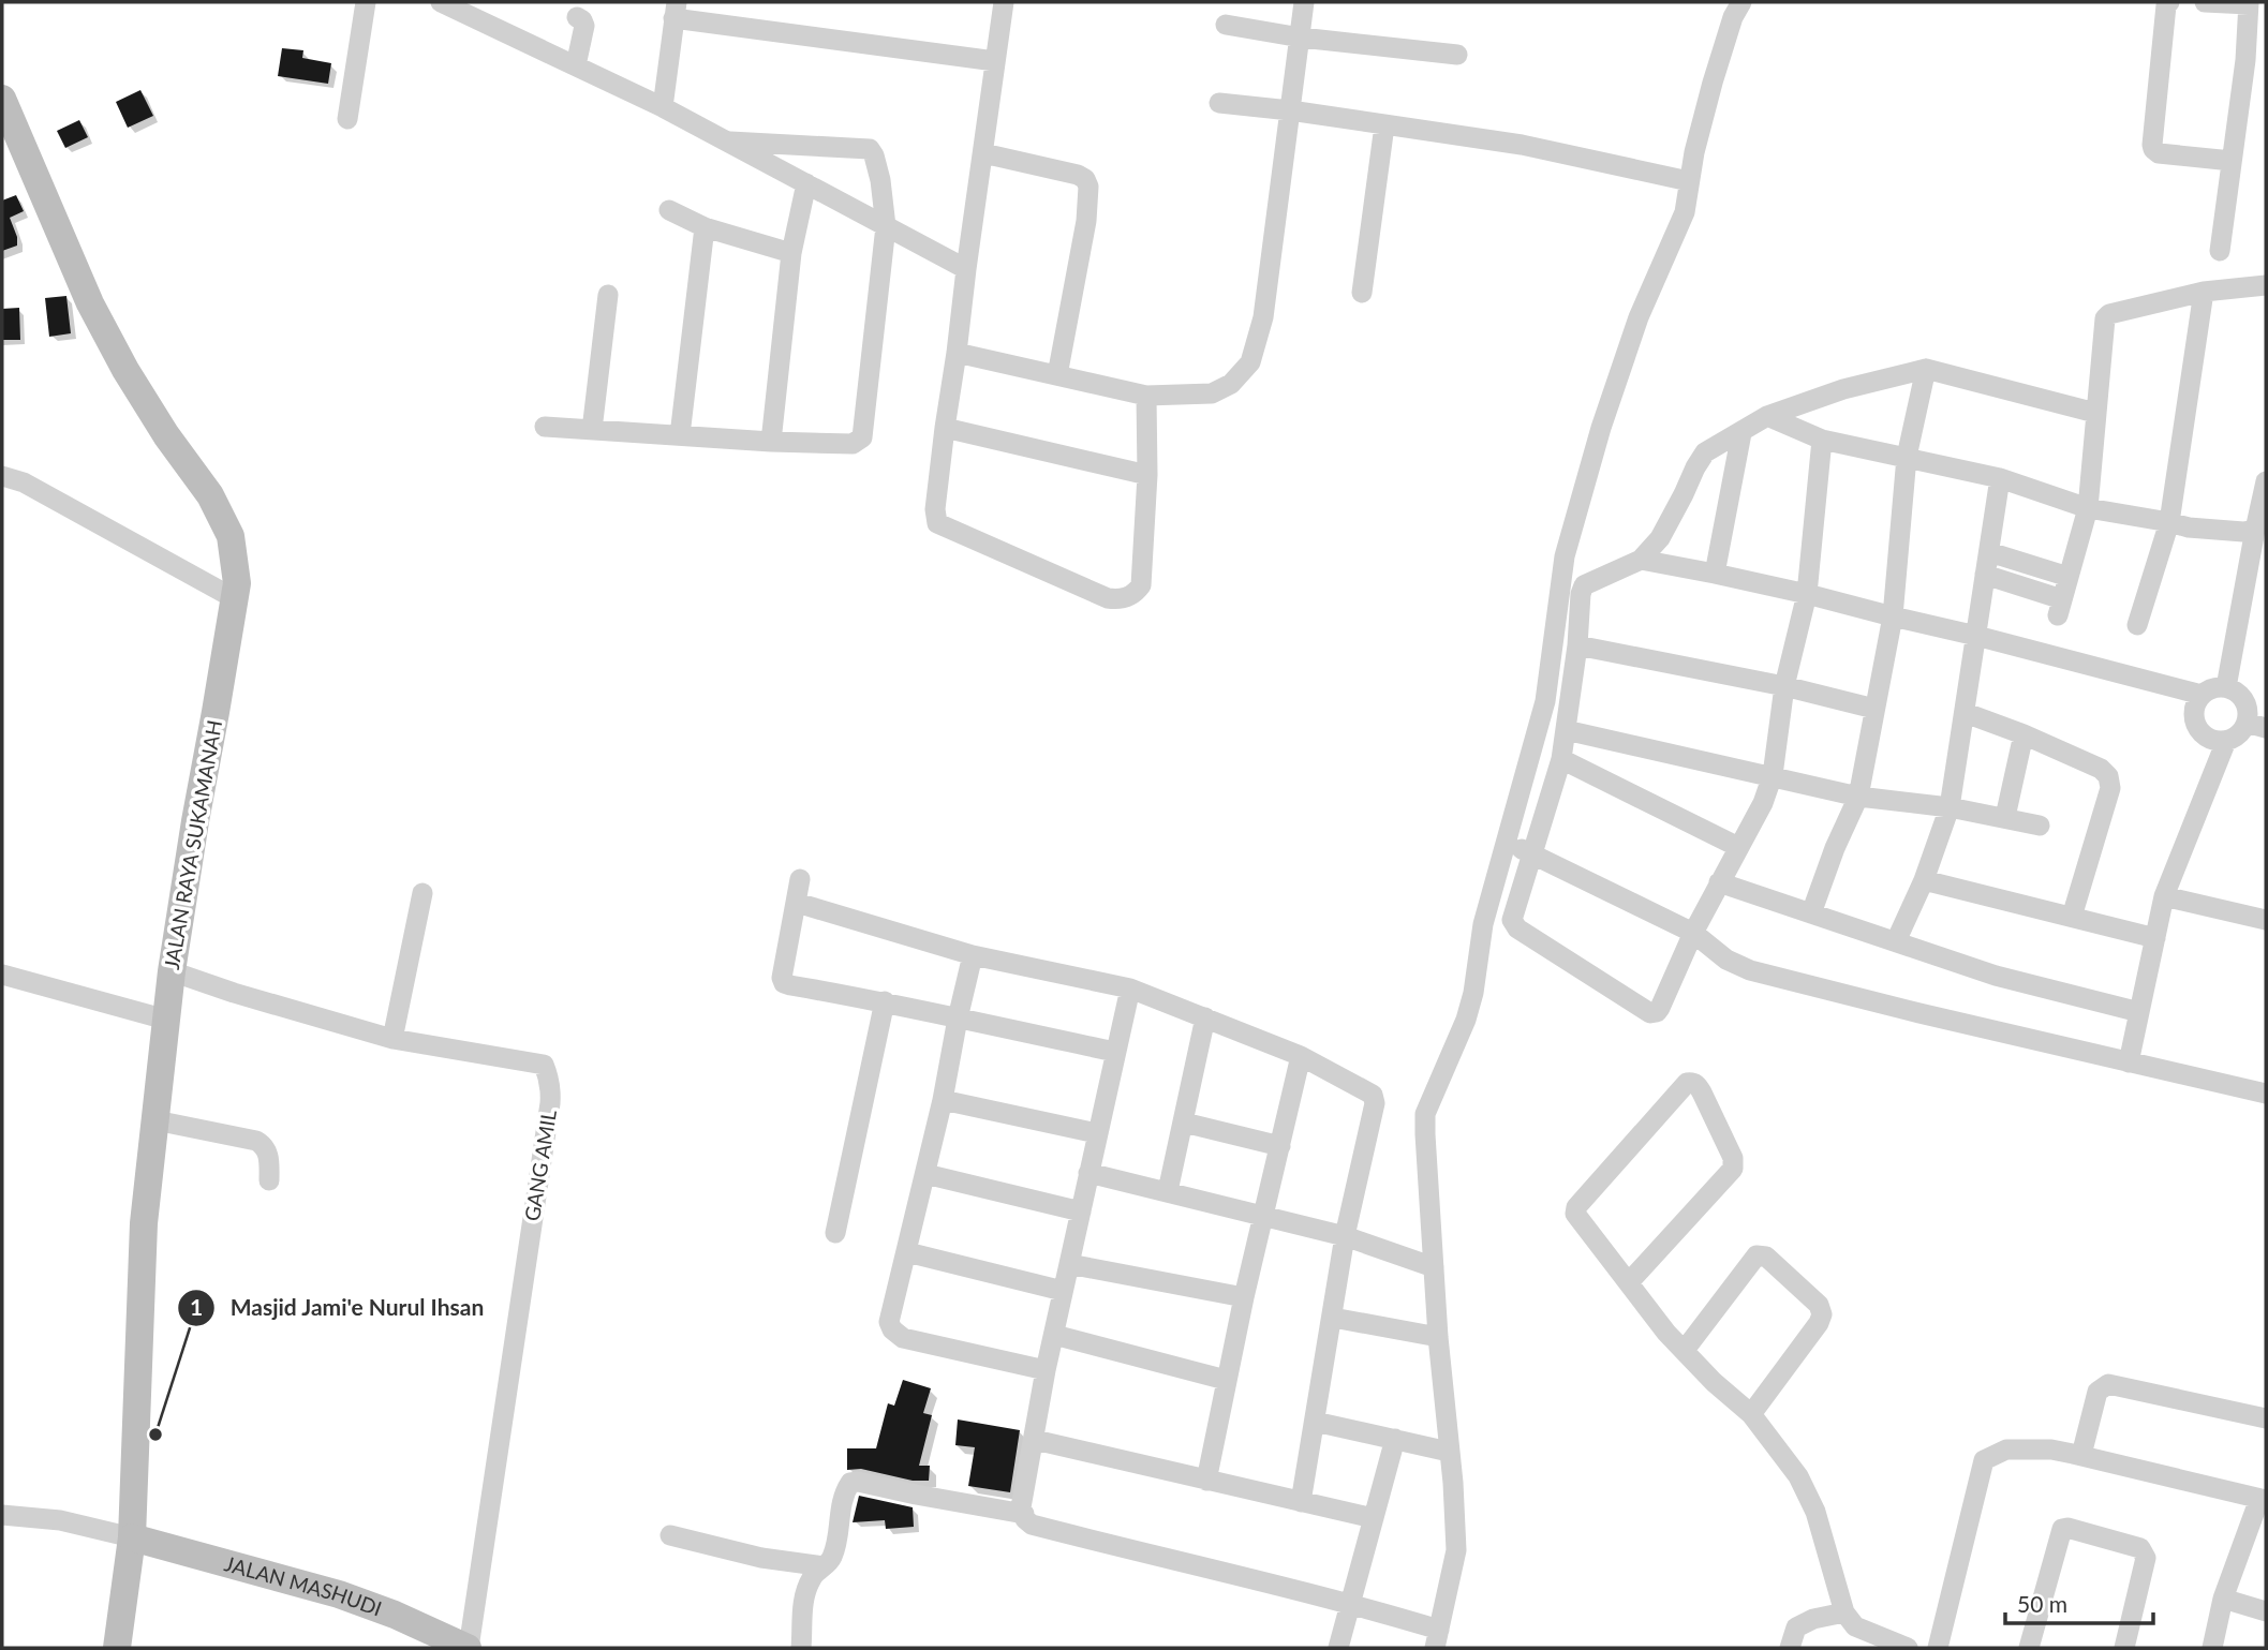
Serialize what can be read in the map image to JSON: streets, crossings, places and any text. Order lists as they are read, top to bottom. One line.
{"streets":{"street":["JALAN RAYA SUKAMANAH","GANG AMIL","JALAN MASHUDI"]},"crossings":[["JALAN RAYA SUKAMANAH","GANG AMIL"],["JALAN RAYA SUKAMANAH","JALAN MASHUDI"],["GANG AMIL","JALAN MASHUDI"]],"places":["Masjid Jami'e Nurul Ihsan"],"scale_bar":"50 m"}
